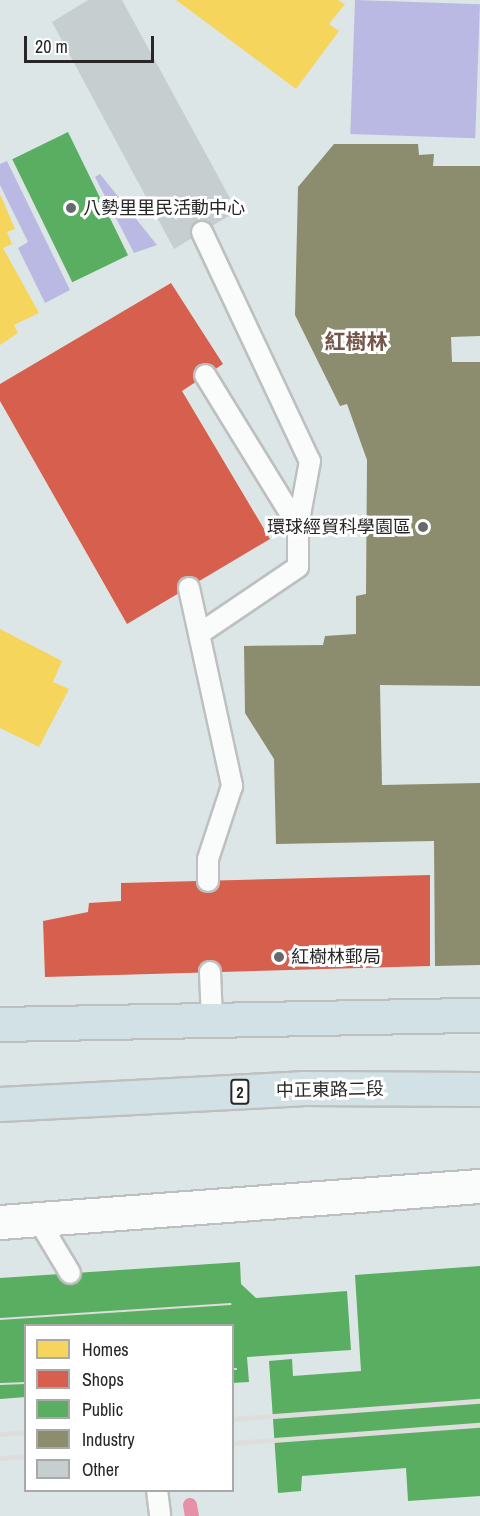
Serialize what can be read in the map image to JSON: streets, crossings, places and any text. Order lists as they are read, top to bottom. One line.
{"streets":{"main road":["中正東路二段","2"]},"districts":["紅樹林"],"places":["八勢里里民活動中心","環球經貿科學園區","紅樹林郵局"],"legend":["Homes","Shops","Public","Industry","Other"],"scale_bar":"20 m"}
